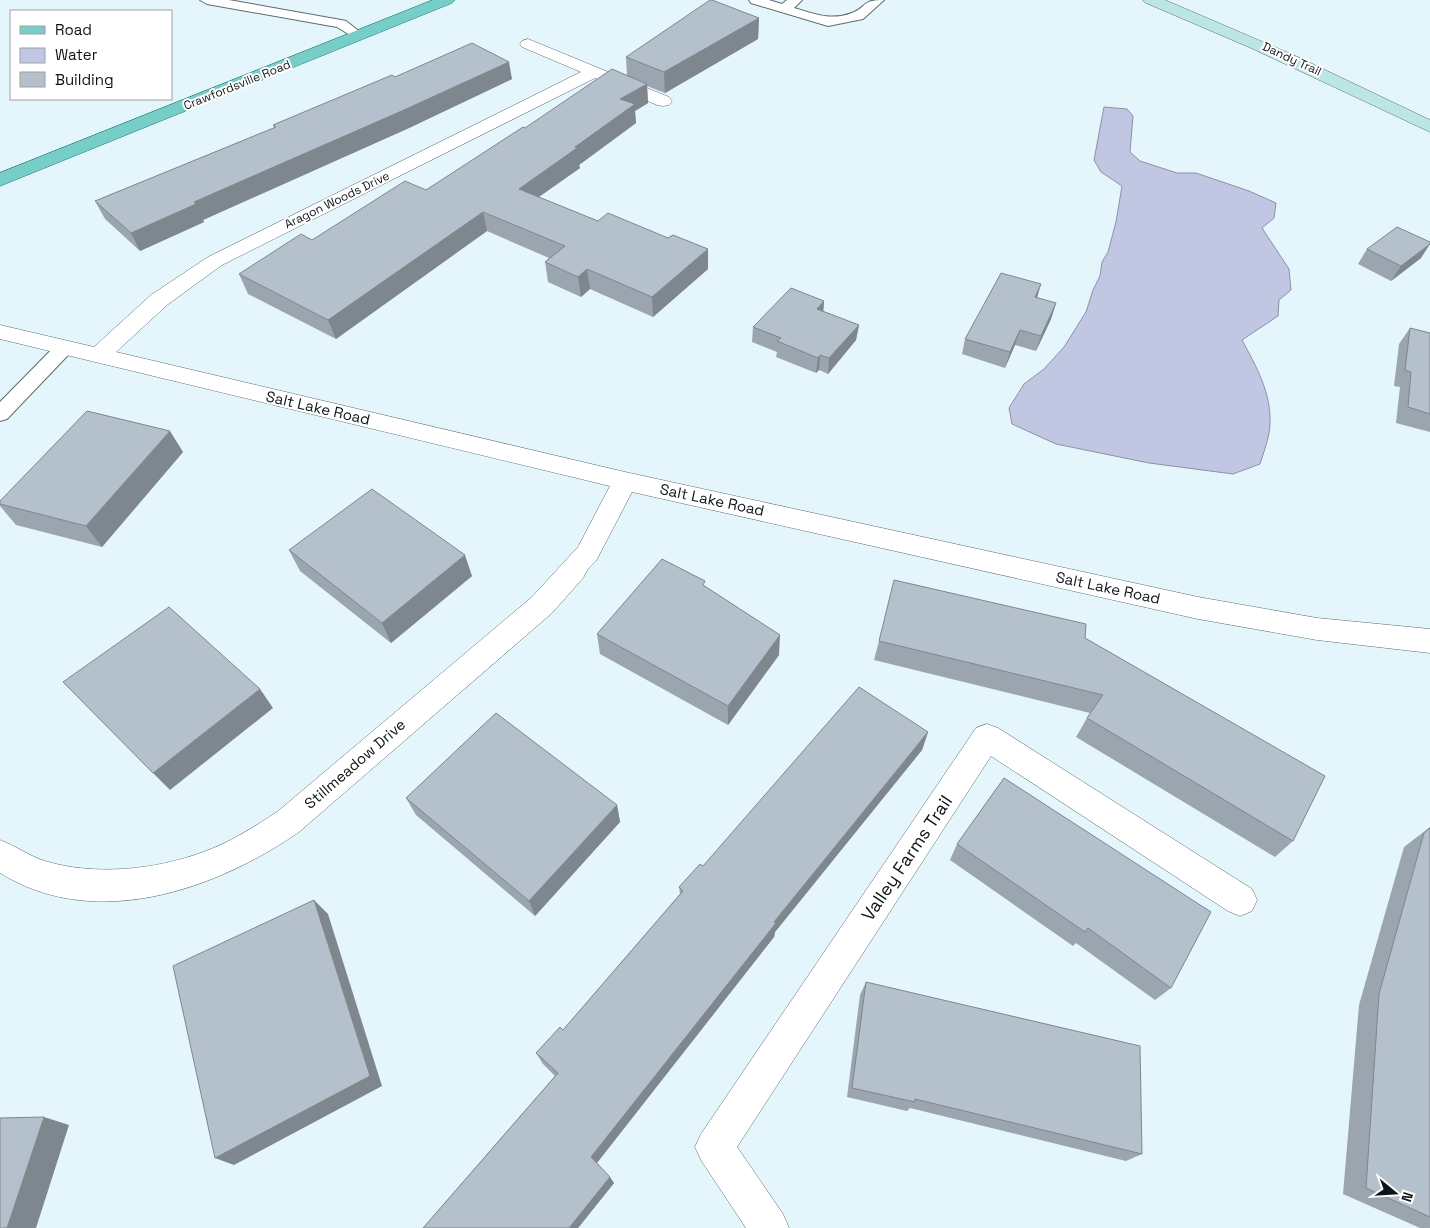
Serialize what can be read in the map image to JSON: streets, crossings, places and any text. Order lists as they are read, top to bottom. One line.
{"streets":{"main road":["Dandy Trail","Crawfordsville Road"],"street":["Aragon Woods Drive","Salt Lake Road","Stillmeadow Drive","Valley Farms Trail"]},"crossings":[["Aragon Woods Drive","Salt Lake Road"],["Salt Lake Road","Stillmeadow Drive"]],"legend":["Road","Water","Building"],"north":"right"}
